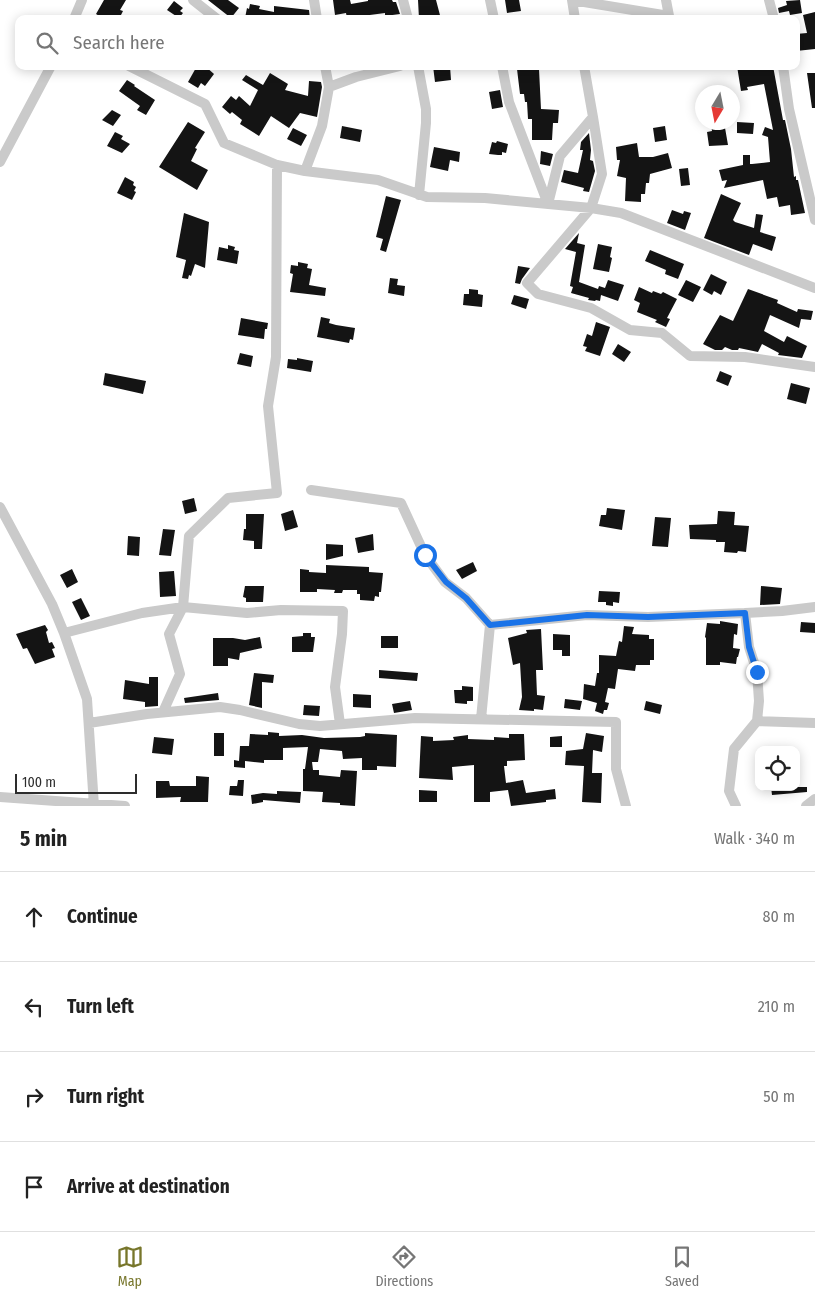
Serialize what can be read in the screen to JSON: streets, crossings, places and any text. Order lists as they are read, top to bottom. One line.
{"scale_bar":"100 m","north":"bottom","page":{"search":"Search here","scale":"100 m","heading":["5 min","Walk · 340 m"],"list":[["Continue","80 m"],["Turn left","210 m"],["Turn right","50 m"],"Arrive at destination"],"nav":["Map","Directions","Saved"]}}
